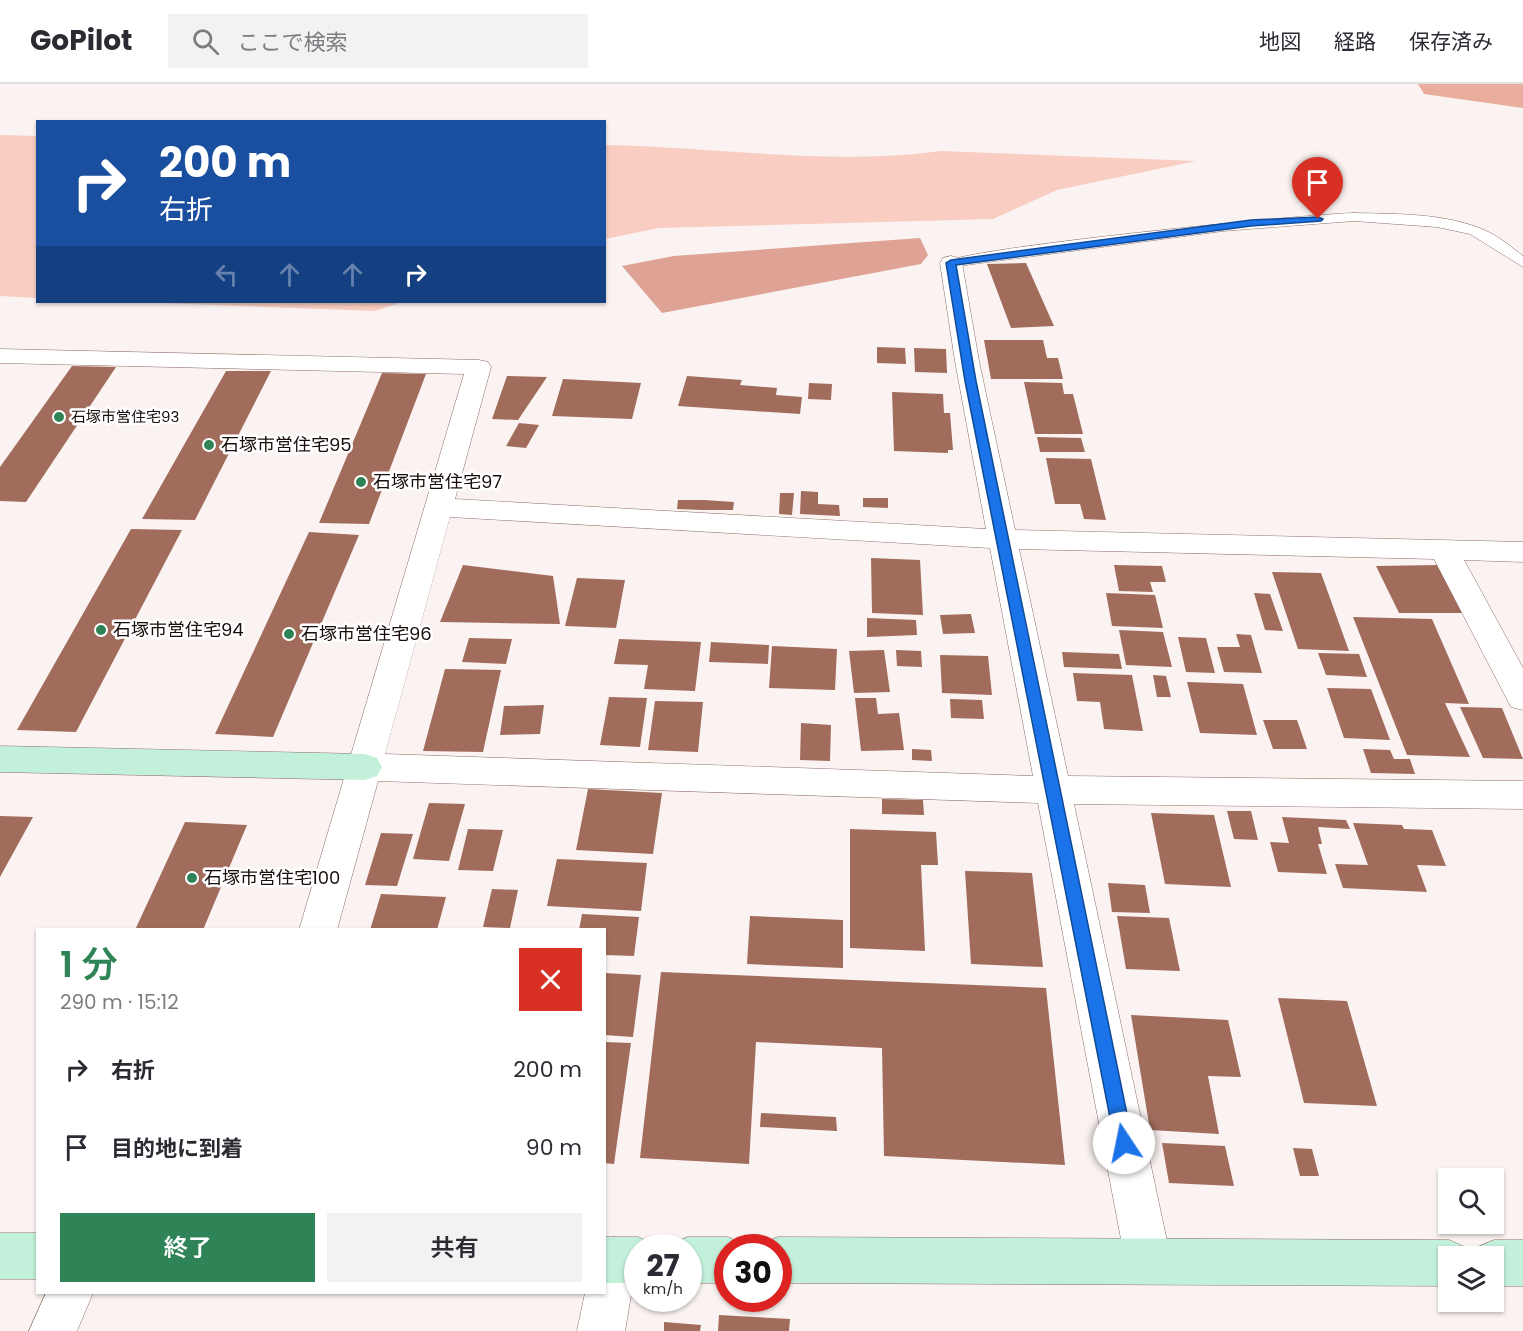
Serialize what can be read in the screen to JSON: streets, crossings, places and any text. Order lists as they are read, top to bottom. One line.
{"places":["石塚市営住宅93","石塚市営住宅95","石塚市営住宅97","石塚市営住宅94","石塚市営住宅96","石塚市営住宅100"],"page":{"header":"GoPilot","search":"ここで検索","nav":["地図","経路","保存済み"],"turn":["200 m","右折"],"heading":["1 分","290 m · 15:12"],"list":[{"name":"右折","value":"200 m"},{"name":"目的地に到着","value":"90 m"}],"buttons":["終了","共有"],"speed":"27 km/h","limit":"30"}}
